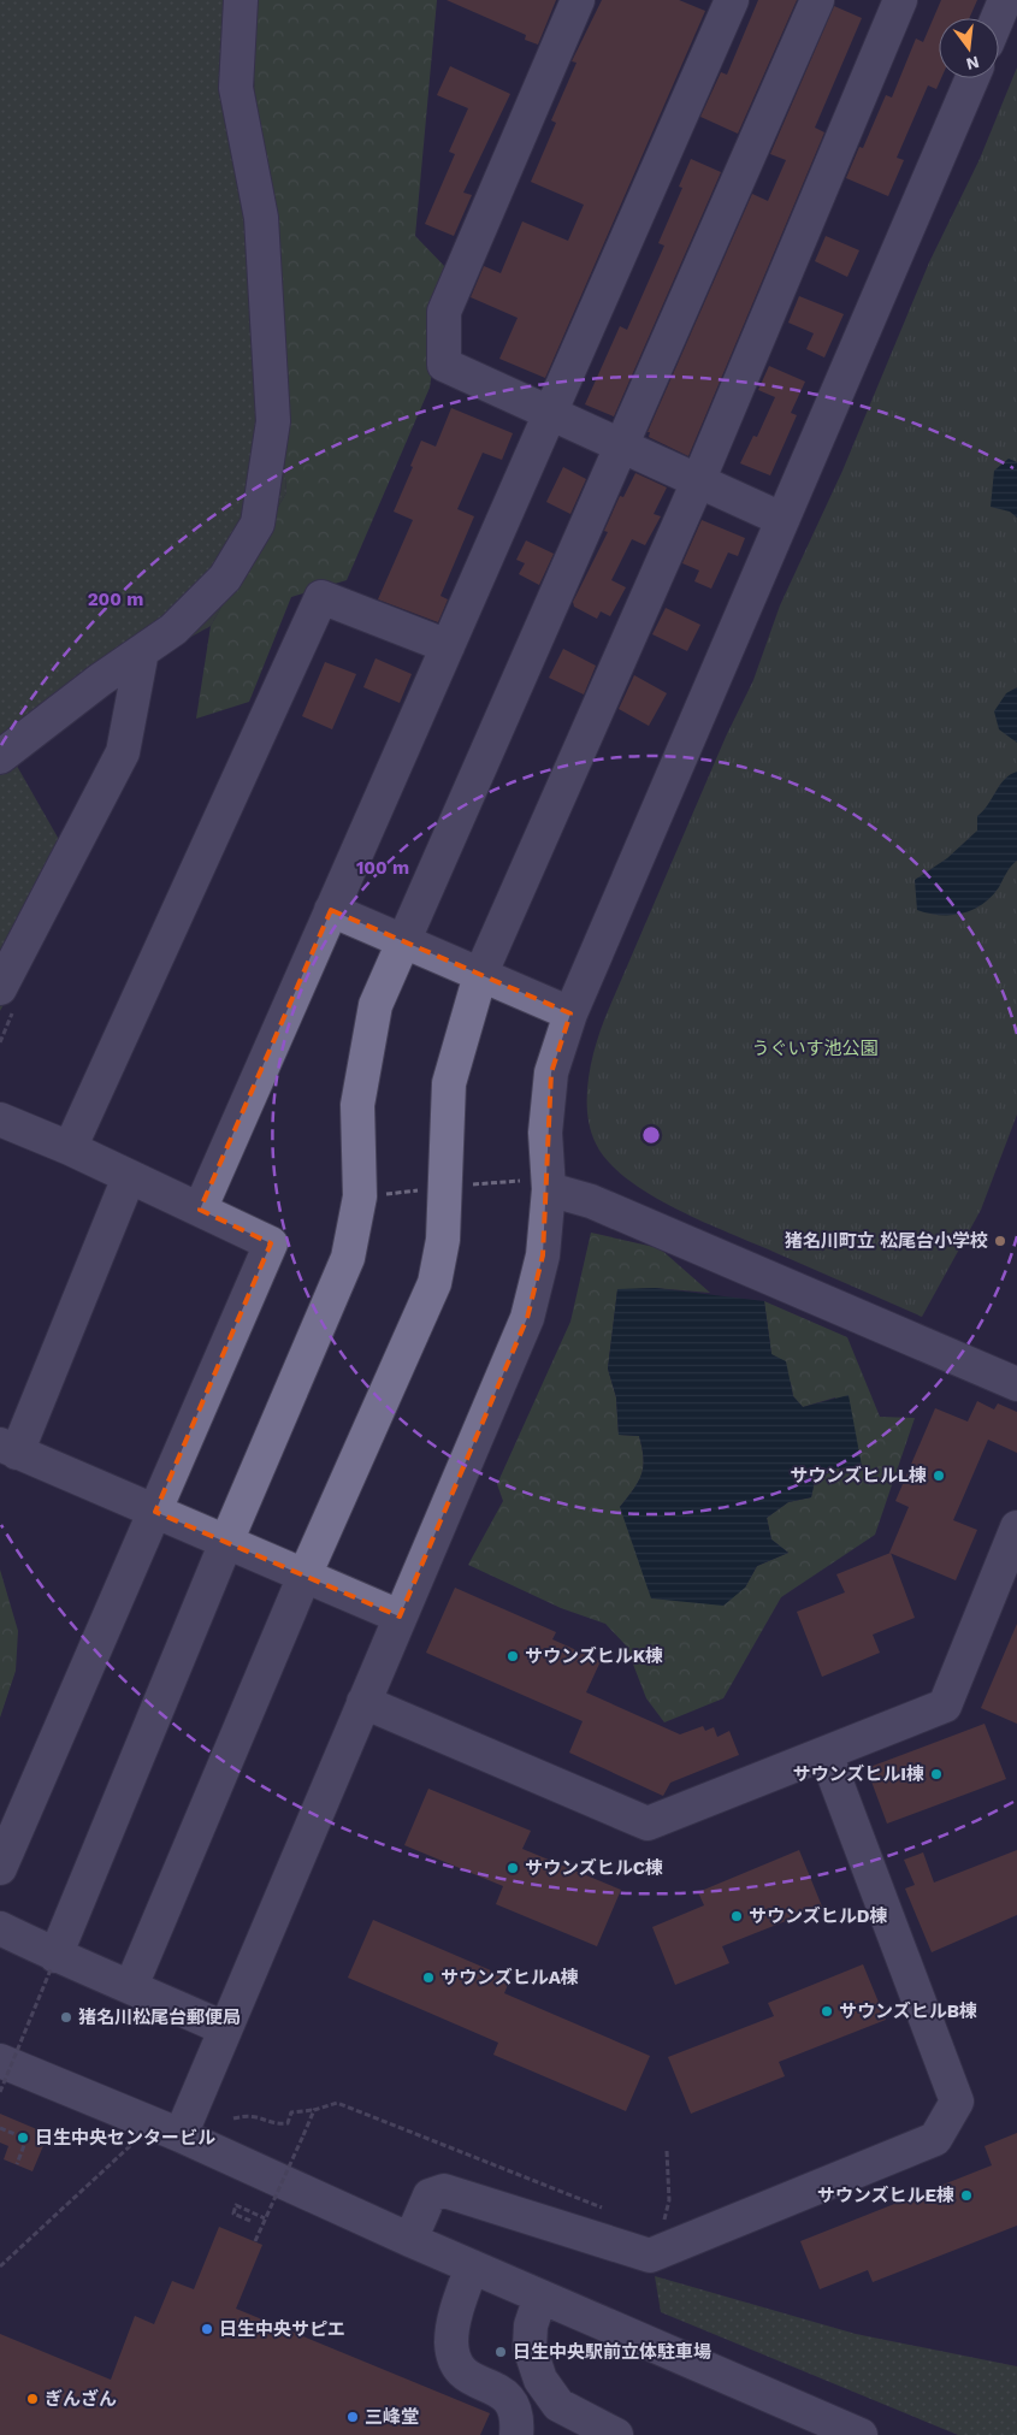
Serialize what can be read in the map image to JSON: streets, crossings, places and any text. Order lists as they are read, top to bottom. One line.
{"parks":["うぐいす池公園"],"places":["猪名川町立 松尾台小学校","サウンズヒルL棟","サウンズヒルK棟","サウンズヒルI棟","サウンズヒルC棟","サウンズヒルD棟","サウンズヒルA棟","サウンズヒルB棟","猪名川松尾台郵便局","日生中央センタービル","サウンズヒルE棟","日生中央サピエ","日生中央駅前立体駐車場","ぎんざん","三峰堂"],"north":"bottom","rings":["200 m","100 m"]}
